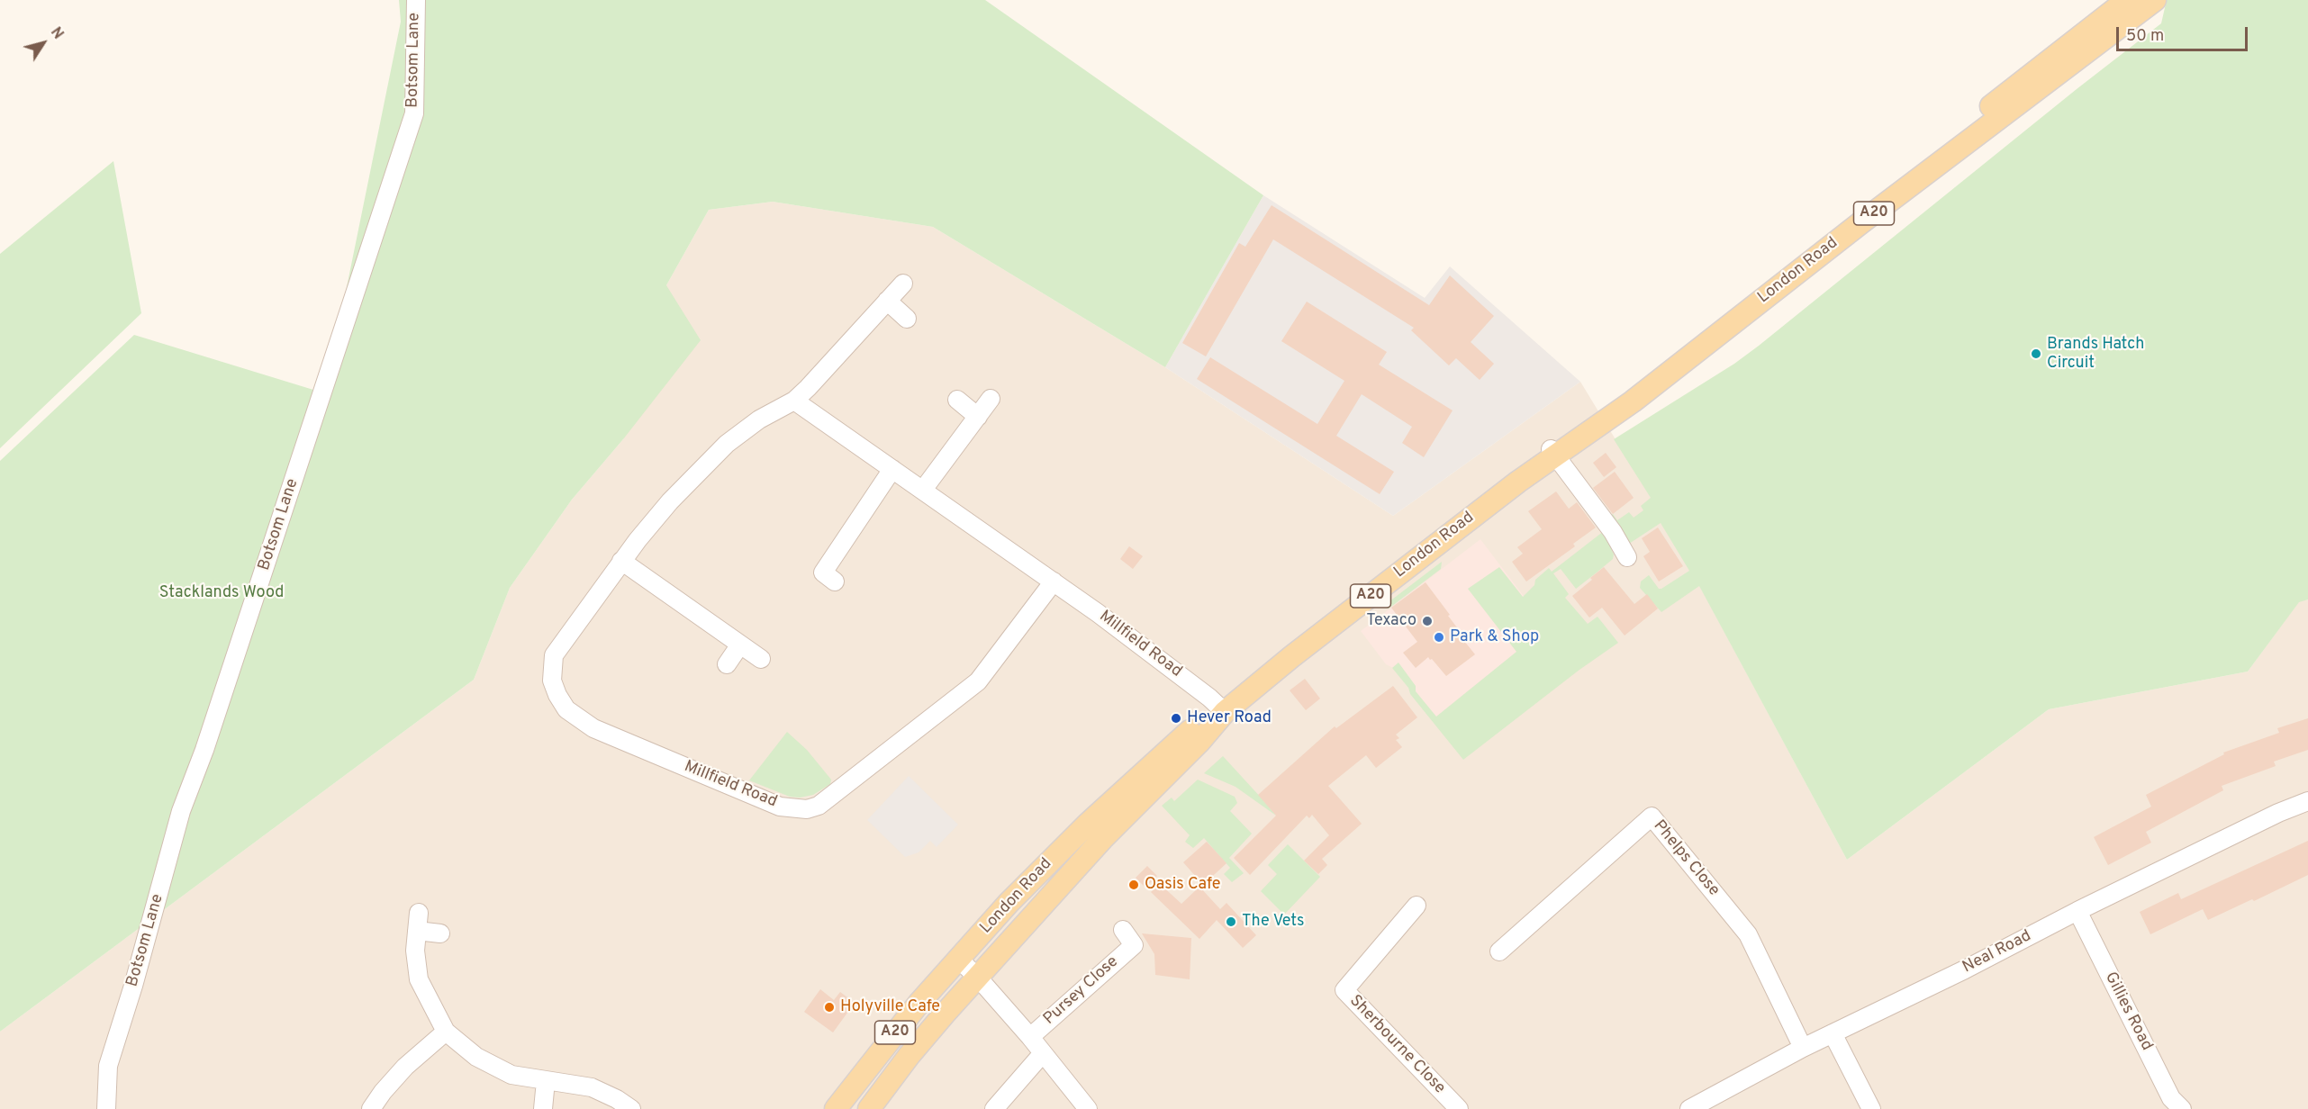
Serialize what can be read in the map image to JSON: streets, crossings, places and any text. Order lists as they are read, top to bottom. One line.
{"streets":{"main road":["A20","London Road"],"street":["Botsom Lane","Millfield Road","Phelps Close","Neal Road","Pursey Close","Gillies Road","Sherbourne Close"]},"crossings":[["London Road","Millfield Road"],["Phelps Close","Neal Road"],["Neal Road","Gillies Road"]],"parks":["Stacklands Wood"],"places":["Brands Hatch Circuit","Texaco","Park & Shop","Hever Road","Oasis Cafe","The Vets","Holyville Cafe"],"scale_bar":"50 m","north":"top right"}
